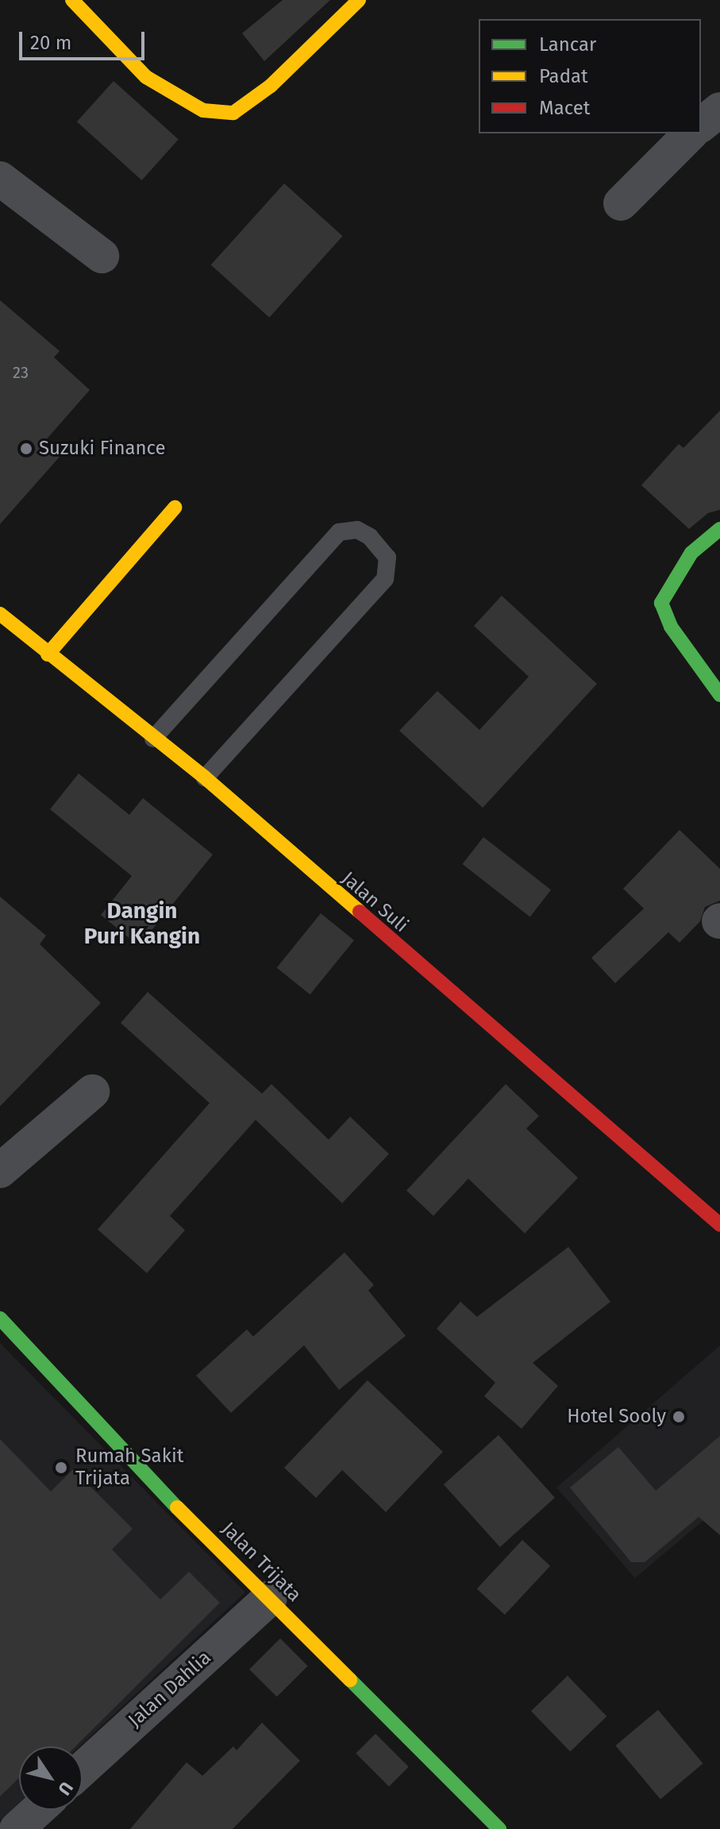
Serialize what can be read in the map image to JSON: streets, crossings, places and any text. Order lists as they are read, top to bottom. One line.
{"streets":{"street":["Jalan Suli","Jalan Trijata","Jalan Dahlia"]},"crossings":[["Jalan Trijata","Jalan Dahlia"]],"districts":["Dangin Puri Kangin"],"places":["Suzuki Finance","Hotel Sooly","Rumah Sakit Trijata"],"house_numbers":["23"],"legend":["Lancar","Padat","Macet"],"scale_bar":"20 m","north":"bottom right"}
